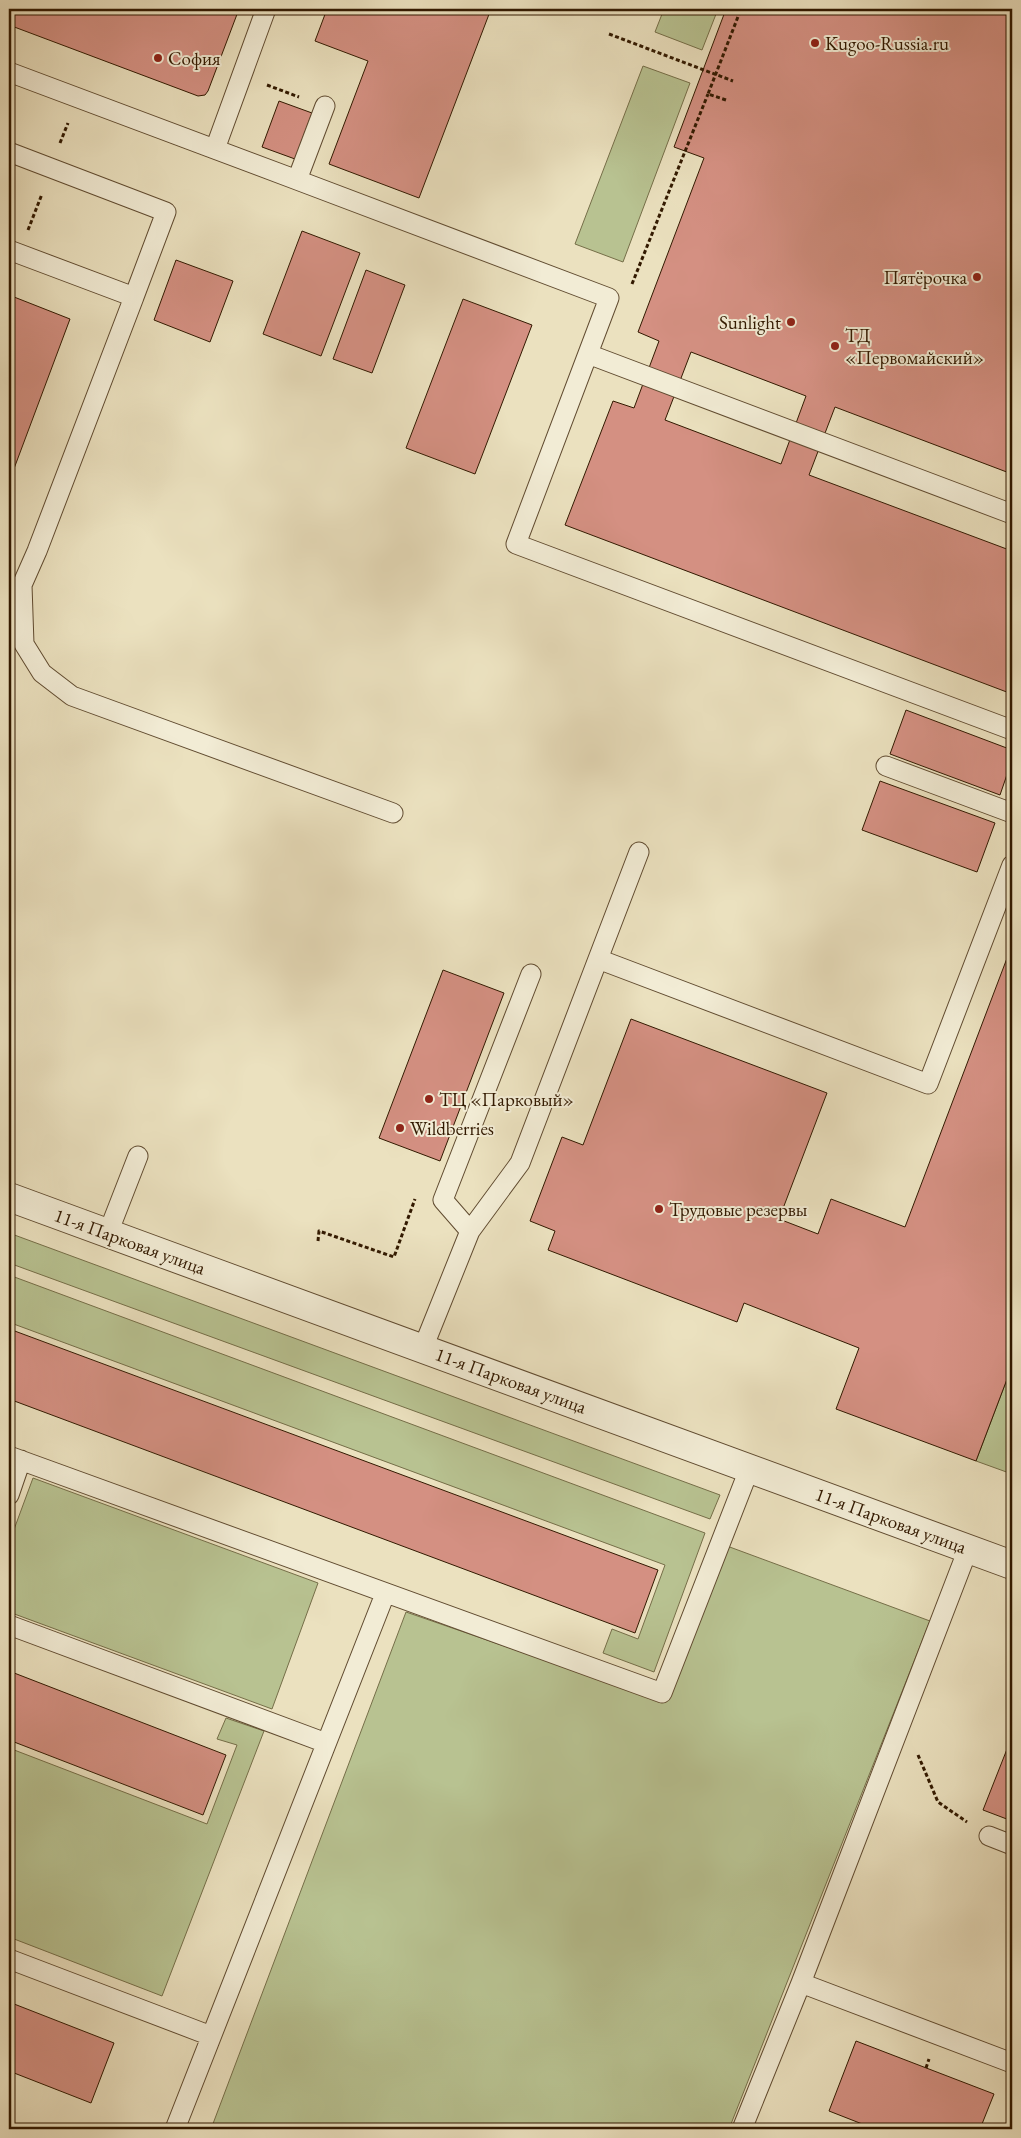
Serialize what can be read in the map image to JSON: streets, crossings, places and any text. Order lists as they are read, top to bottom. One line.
{"streets":{"street":["11-я Парковая улица"]},"places":["Kugoo-Russia.ru","София","Пятёрочка","Sunlight","ТД «Первомайский»","ТЦ «Парковый»","Wildberries","Трудовые резервы"]}
